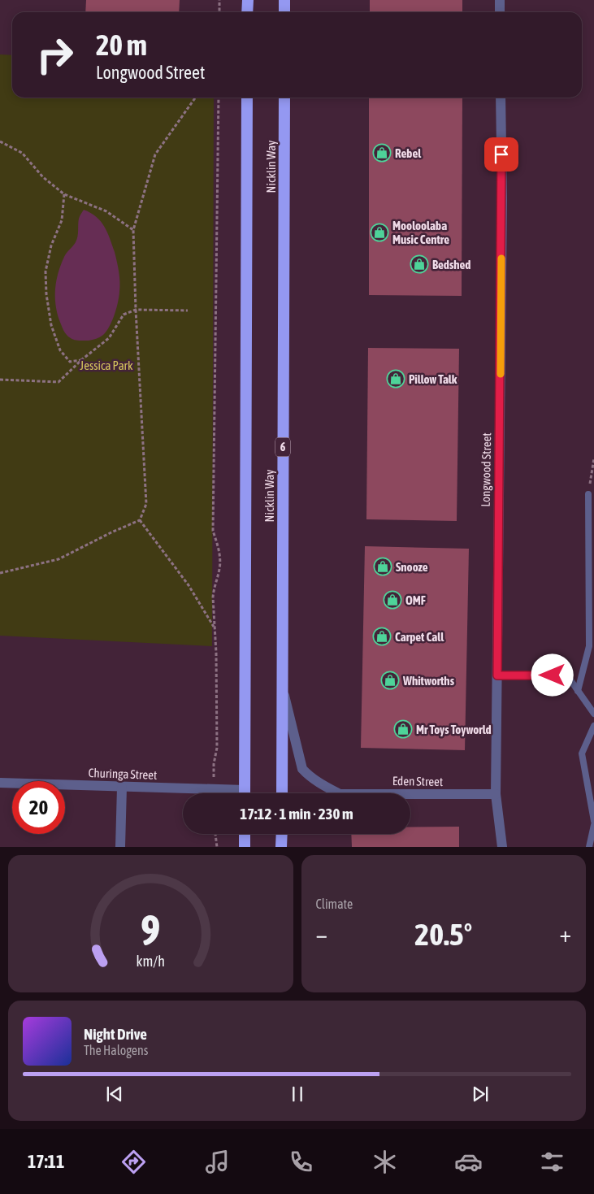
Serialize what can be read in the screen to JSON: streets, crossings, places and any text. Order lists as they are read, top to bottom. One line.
{"streets":{"highway":["Nicklin Way","6"],"street":["Longwood Street","Churinga Street","Eden Street"]},"crossings":[["Nicklin Way","Eden Street"],["Longwood Street","Eden Street"]],"parks":["Jessica Park"],"places":{"shop":["Rebel","Mooloolaba Music Centre","Bedshed","Pillow Talk","Snooze","OMF","Carpet Call","Whitworths","Mr Toys Toyworld"]},"page":{"turn":["20 m","Longwood Street"],"limit":"20","trip":"17:12 · 1 min · 230 m","tile":"Climate","heat":["−","20.5°","+"],"song":["Night Drive","The Halogens"],"tabs":"17:11","gauge":["9","km/h"]}}
